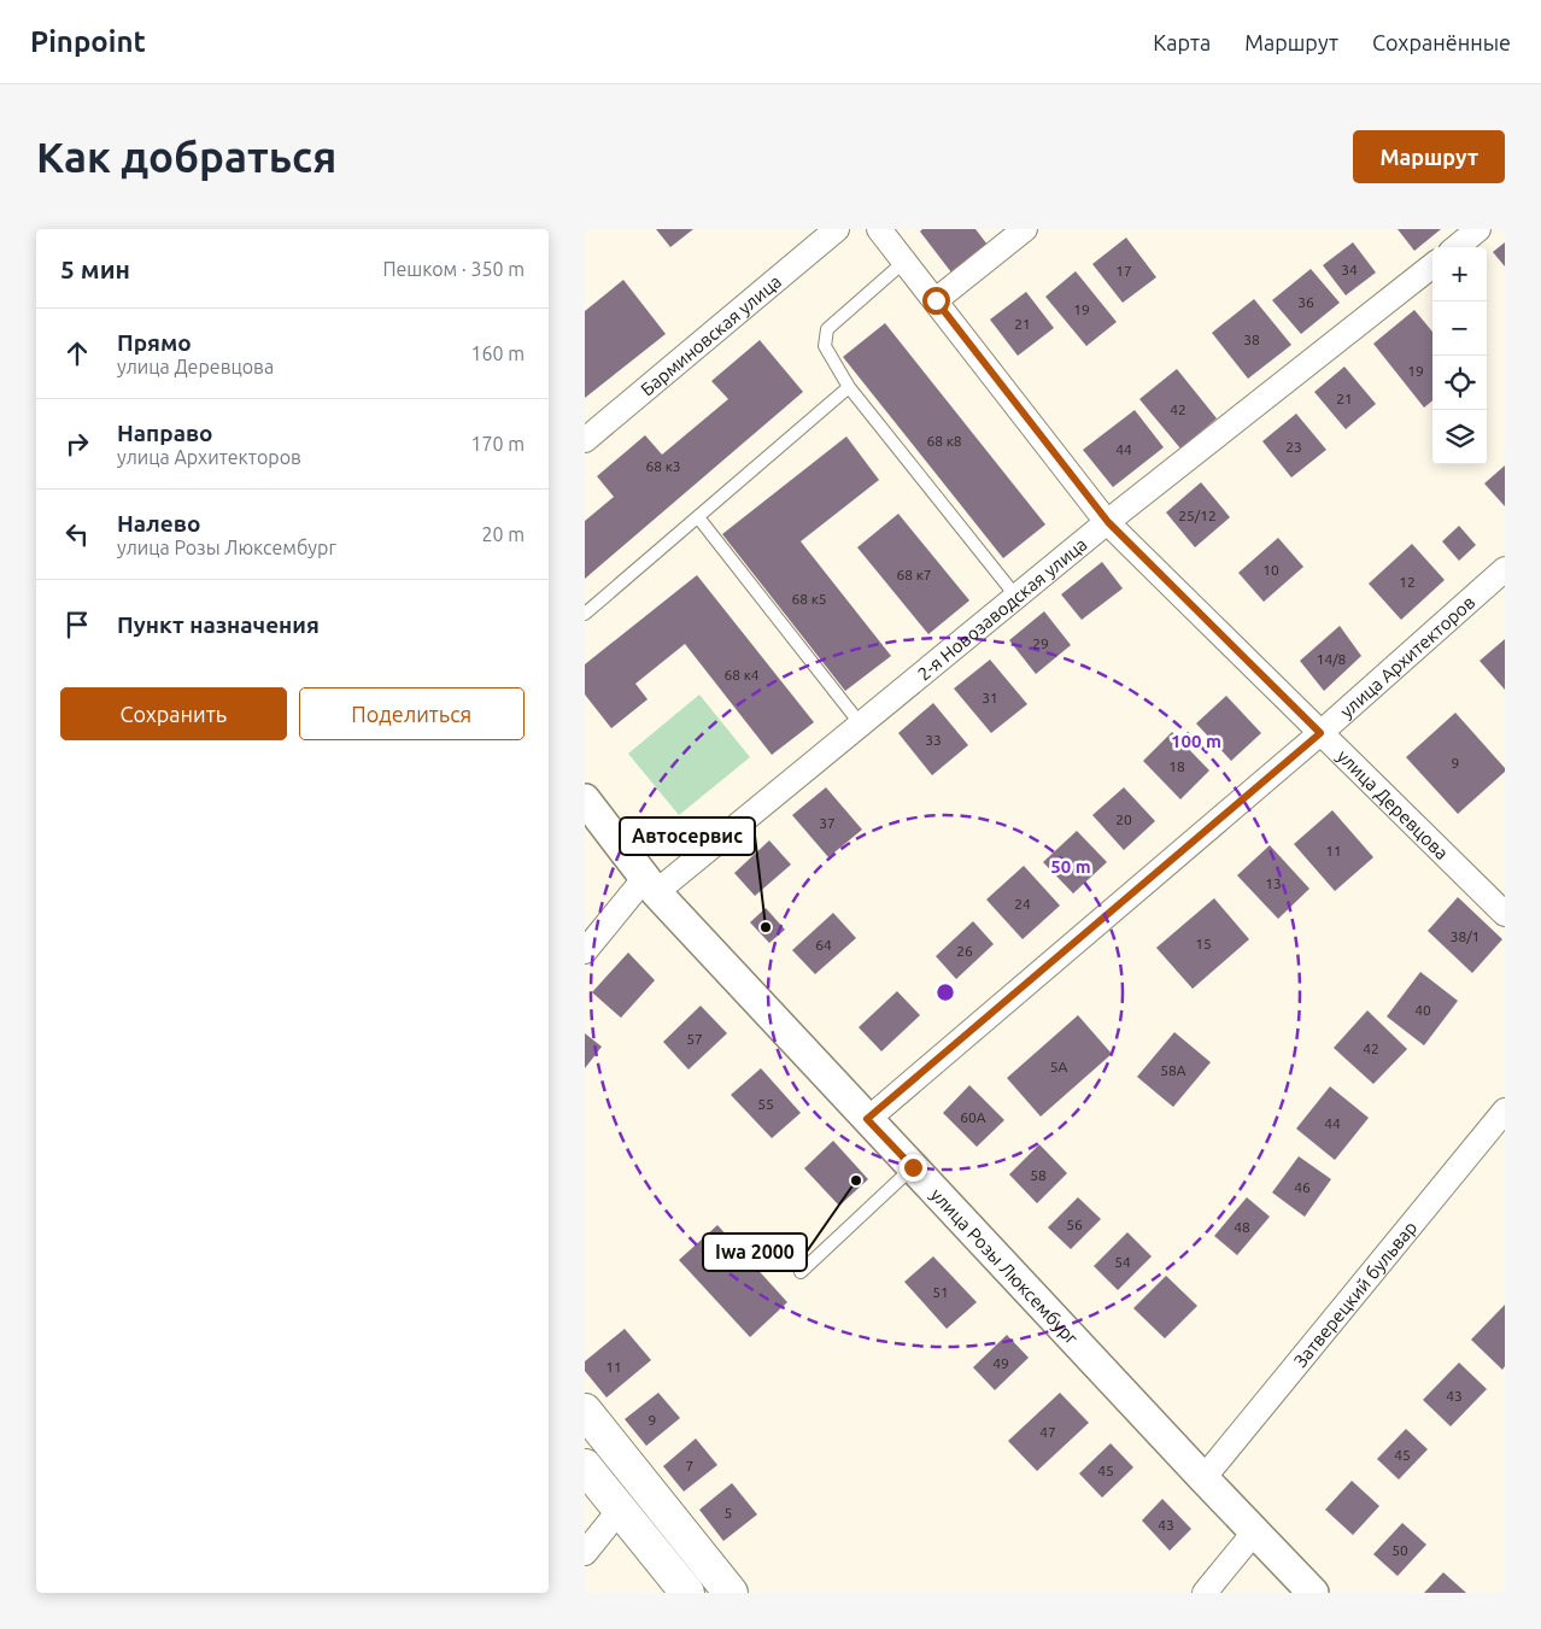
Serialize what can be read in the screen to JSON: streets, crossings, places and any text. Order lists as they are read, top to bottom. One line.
{"streets":{"street":["Барминовская улица","2-я Новозаводская улица","улица Архитекторов","улица Деревцова","улица Розы Люксембург","Затверецкий бульвар"]},"crossings":[["2-я Новозаводская улица","улица Деревцова"],["2-я Новозаводская улица","улица Розы Люксембург"],["улица Архитекторов","улица Деревцова"],["улица Архитекторов","улица Розы Люксембург"],["улица Розы Люксембург","Затверецкий бульвар"]],"places":["Автосервис","Iwa 2000"],"house_numbers":["34","17","36","19","21","38","19","21","42","68 к8","23","44","68 к3","25/12","10","68 к7","12","68 к5","29","14/8","68 к4","31","33","9","18","20","37","11","13","24","38/1","15","64","26","40","57","42","5А","58А","55","60А","44","58","46","56","48","54","51","49","11","43","9","47","45","7","45","5","43","50"],"page":{"header":"Pinpoint","nav":["Карта","Маршрут","Сохранённые"],"buttons":["Маршрут",["Сохранить","Поделиться"]],"title":"Как добраться","heading":["5 мин","Пешком · 350 m"],"map_buttons":["+","−"],"list":[["Прямо","улица Деревцова","160 m"],["Направо","улица Архитекторов","170 m"],["Налево","улица Розы Люксембург","20 m"],"Пункт назначения"]},"rings":["100 m","50 m"]}
